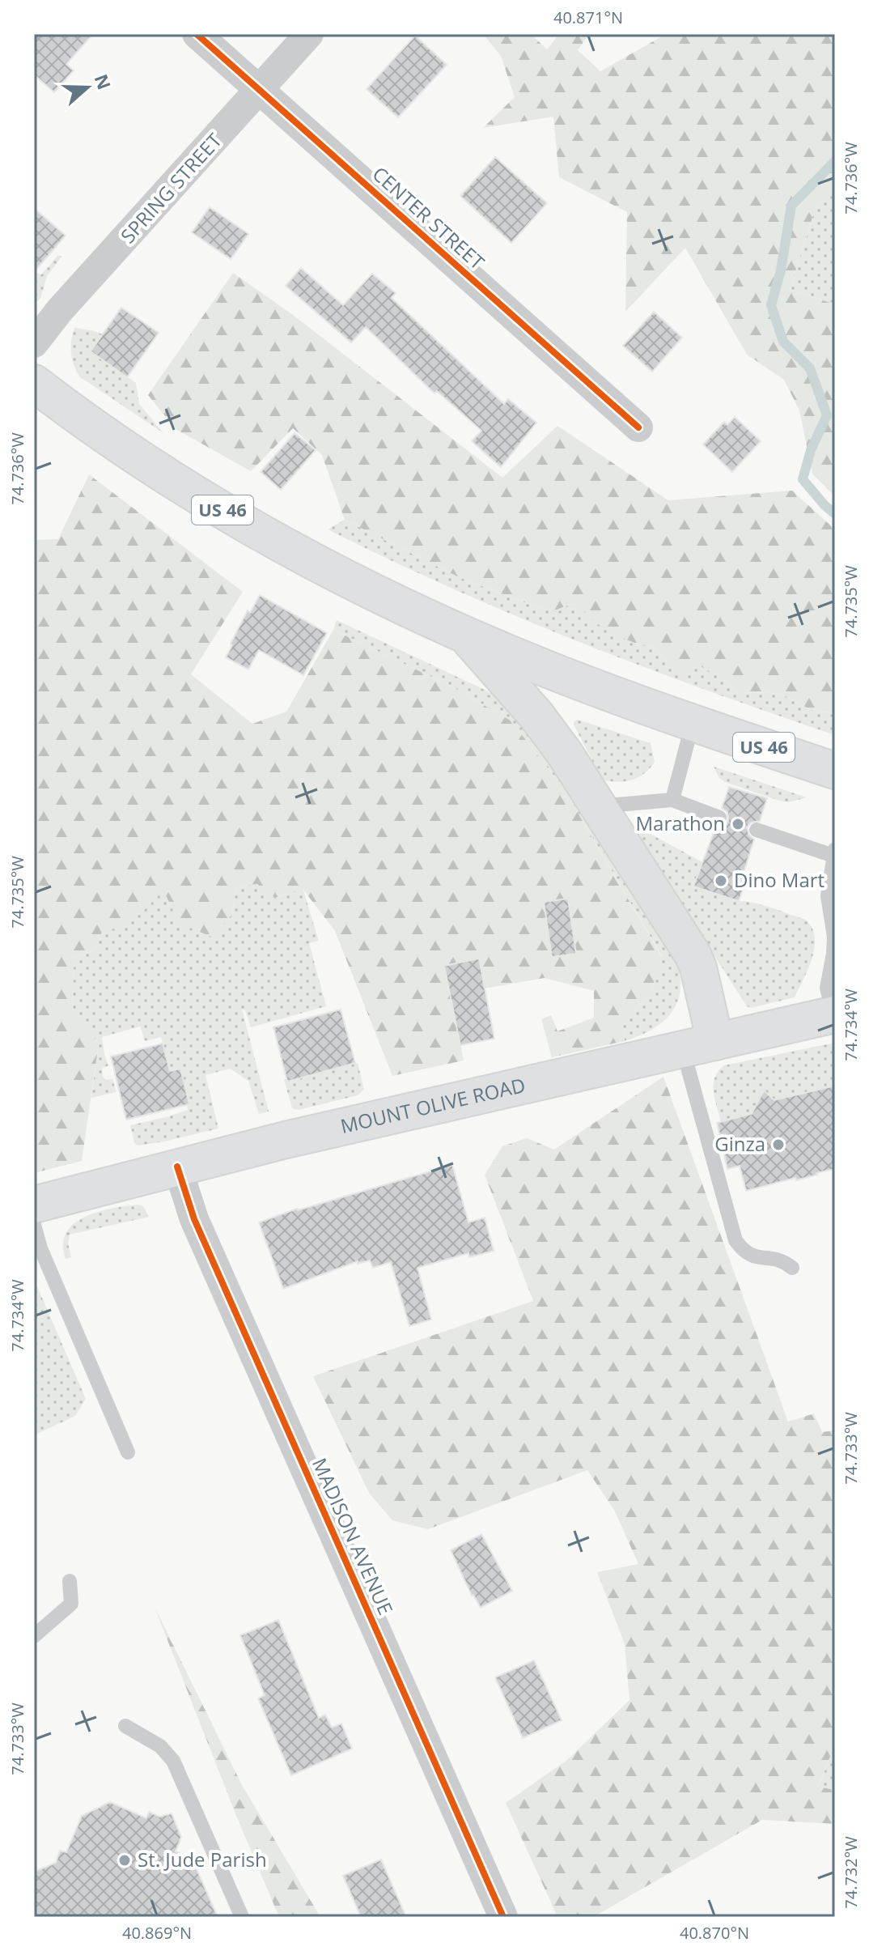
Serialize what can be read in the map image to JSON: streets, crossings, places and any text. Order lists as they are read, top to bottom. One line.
{"streets":{"main road":["US 46","MOUNT OLIVE ROAD"],"street":["SPRING STREET","CENTER STREET","MADISON AVENUE"]},"crossings":[["SPRING STREET","CENTER STREET"],["MOUNT OLIVE ROAD","MADISON AVENUE"]],"places":["Marathon","Dino Mart","Ginza","St. Jude Parish"],"north":"right","coordinates":["40.871°N","74.736°W","74.735°W","74.734°W","74.733°W","74.732°W","40.869°N","40.870°N"]}
